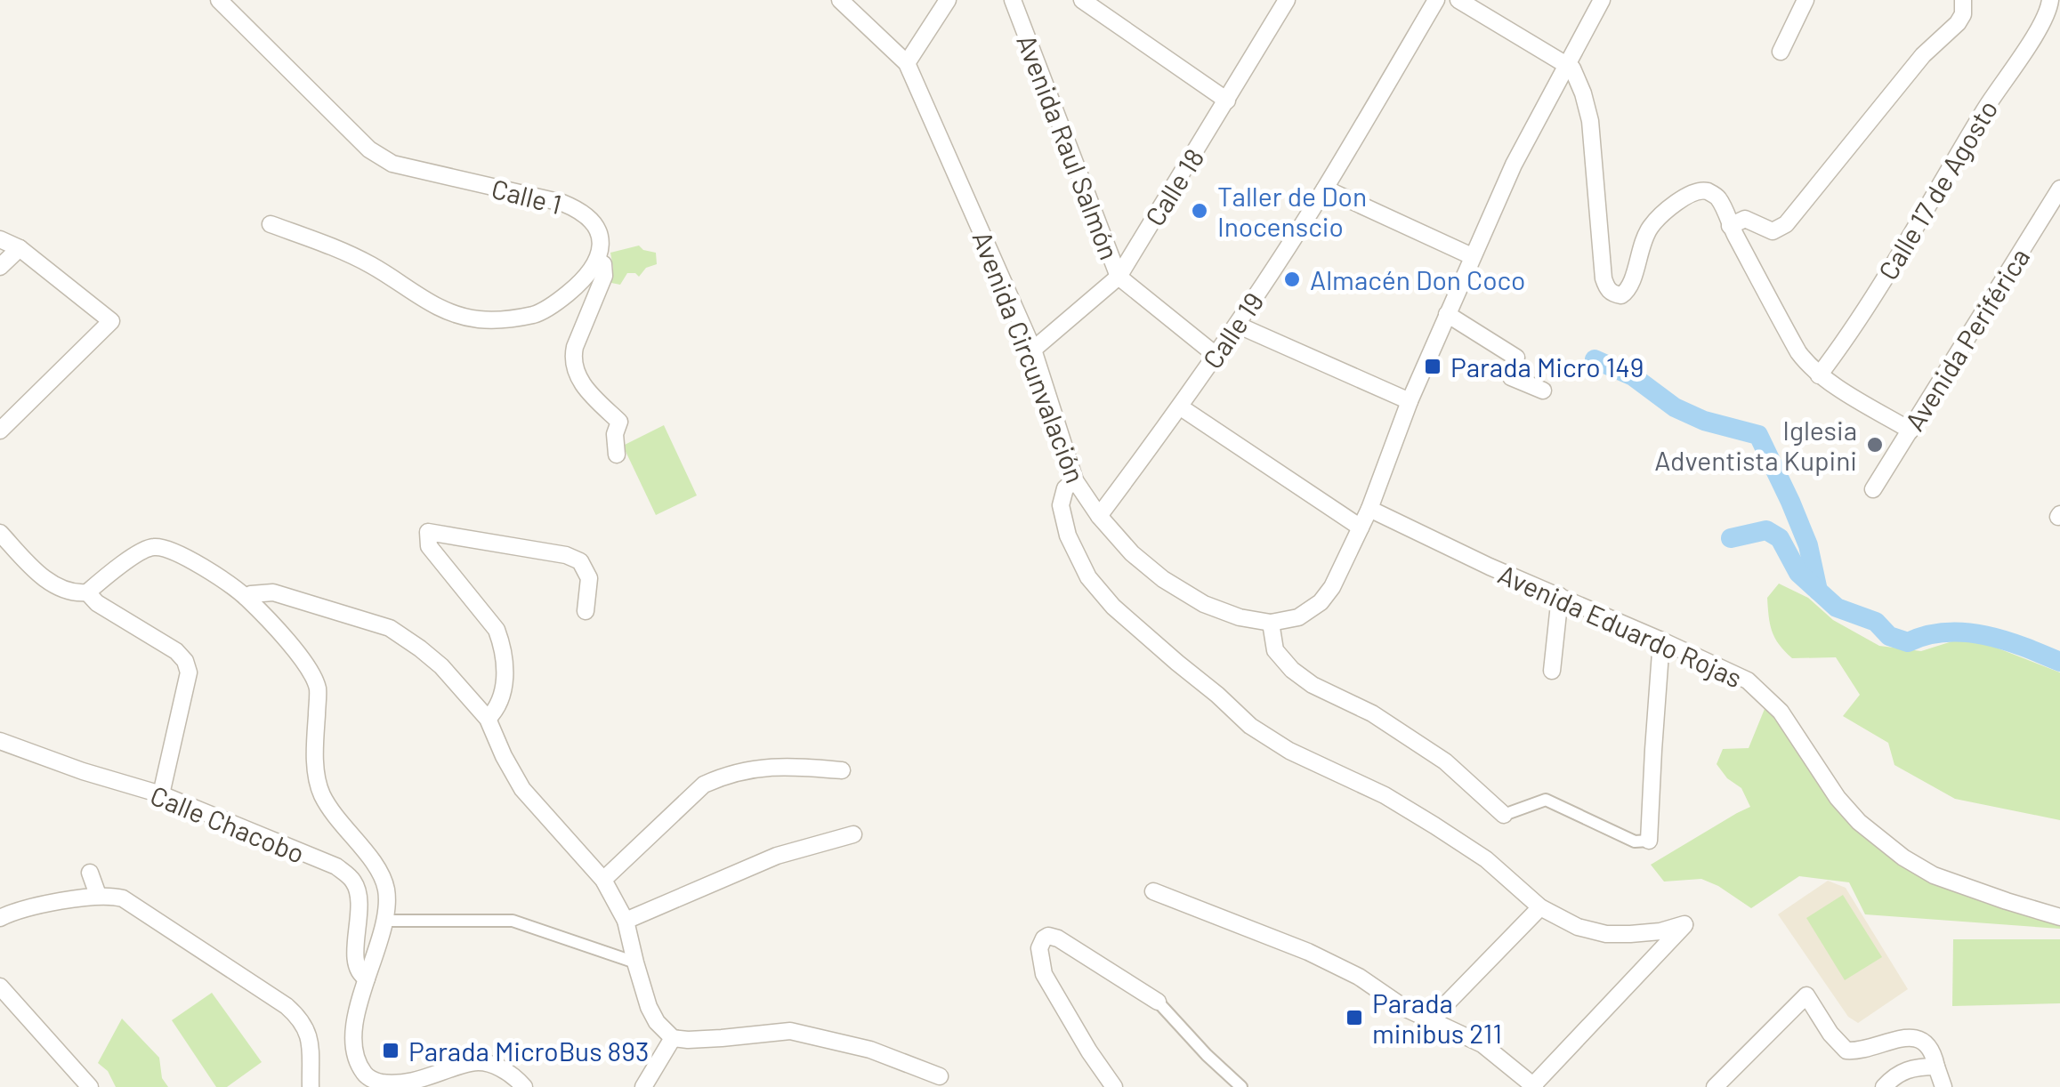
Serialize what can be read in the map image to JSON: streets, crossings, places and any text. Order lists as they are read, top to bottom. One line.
{"streets":{"street":["Avenida Raul Salmón","Calle 18","Calle 17 de Agosto","Calle 1","Calle 19","Avenida Periférica","Avenida Circunvalación","Avenida Eduardo Rojas","Calle Chacobo"]},"crossings":[["Avenida Raul Salmón","Calle 18"],["Avenida Raul Salmón","Calle 19"],["Calle 18","Avenida Circunvalación"],["Calle 19","Avenida Circunvalación"]],"places":{"other":["Taller de Don Inocenscio","Almacén Don Coco","Iglesia Adventista Kupini"],"transit":["Parada Micro 149","Parada minibus 211","Parada MicroBus 893"]}}
